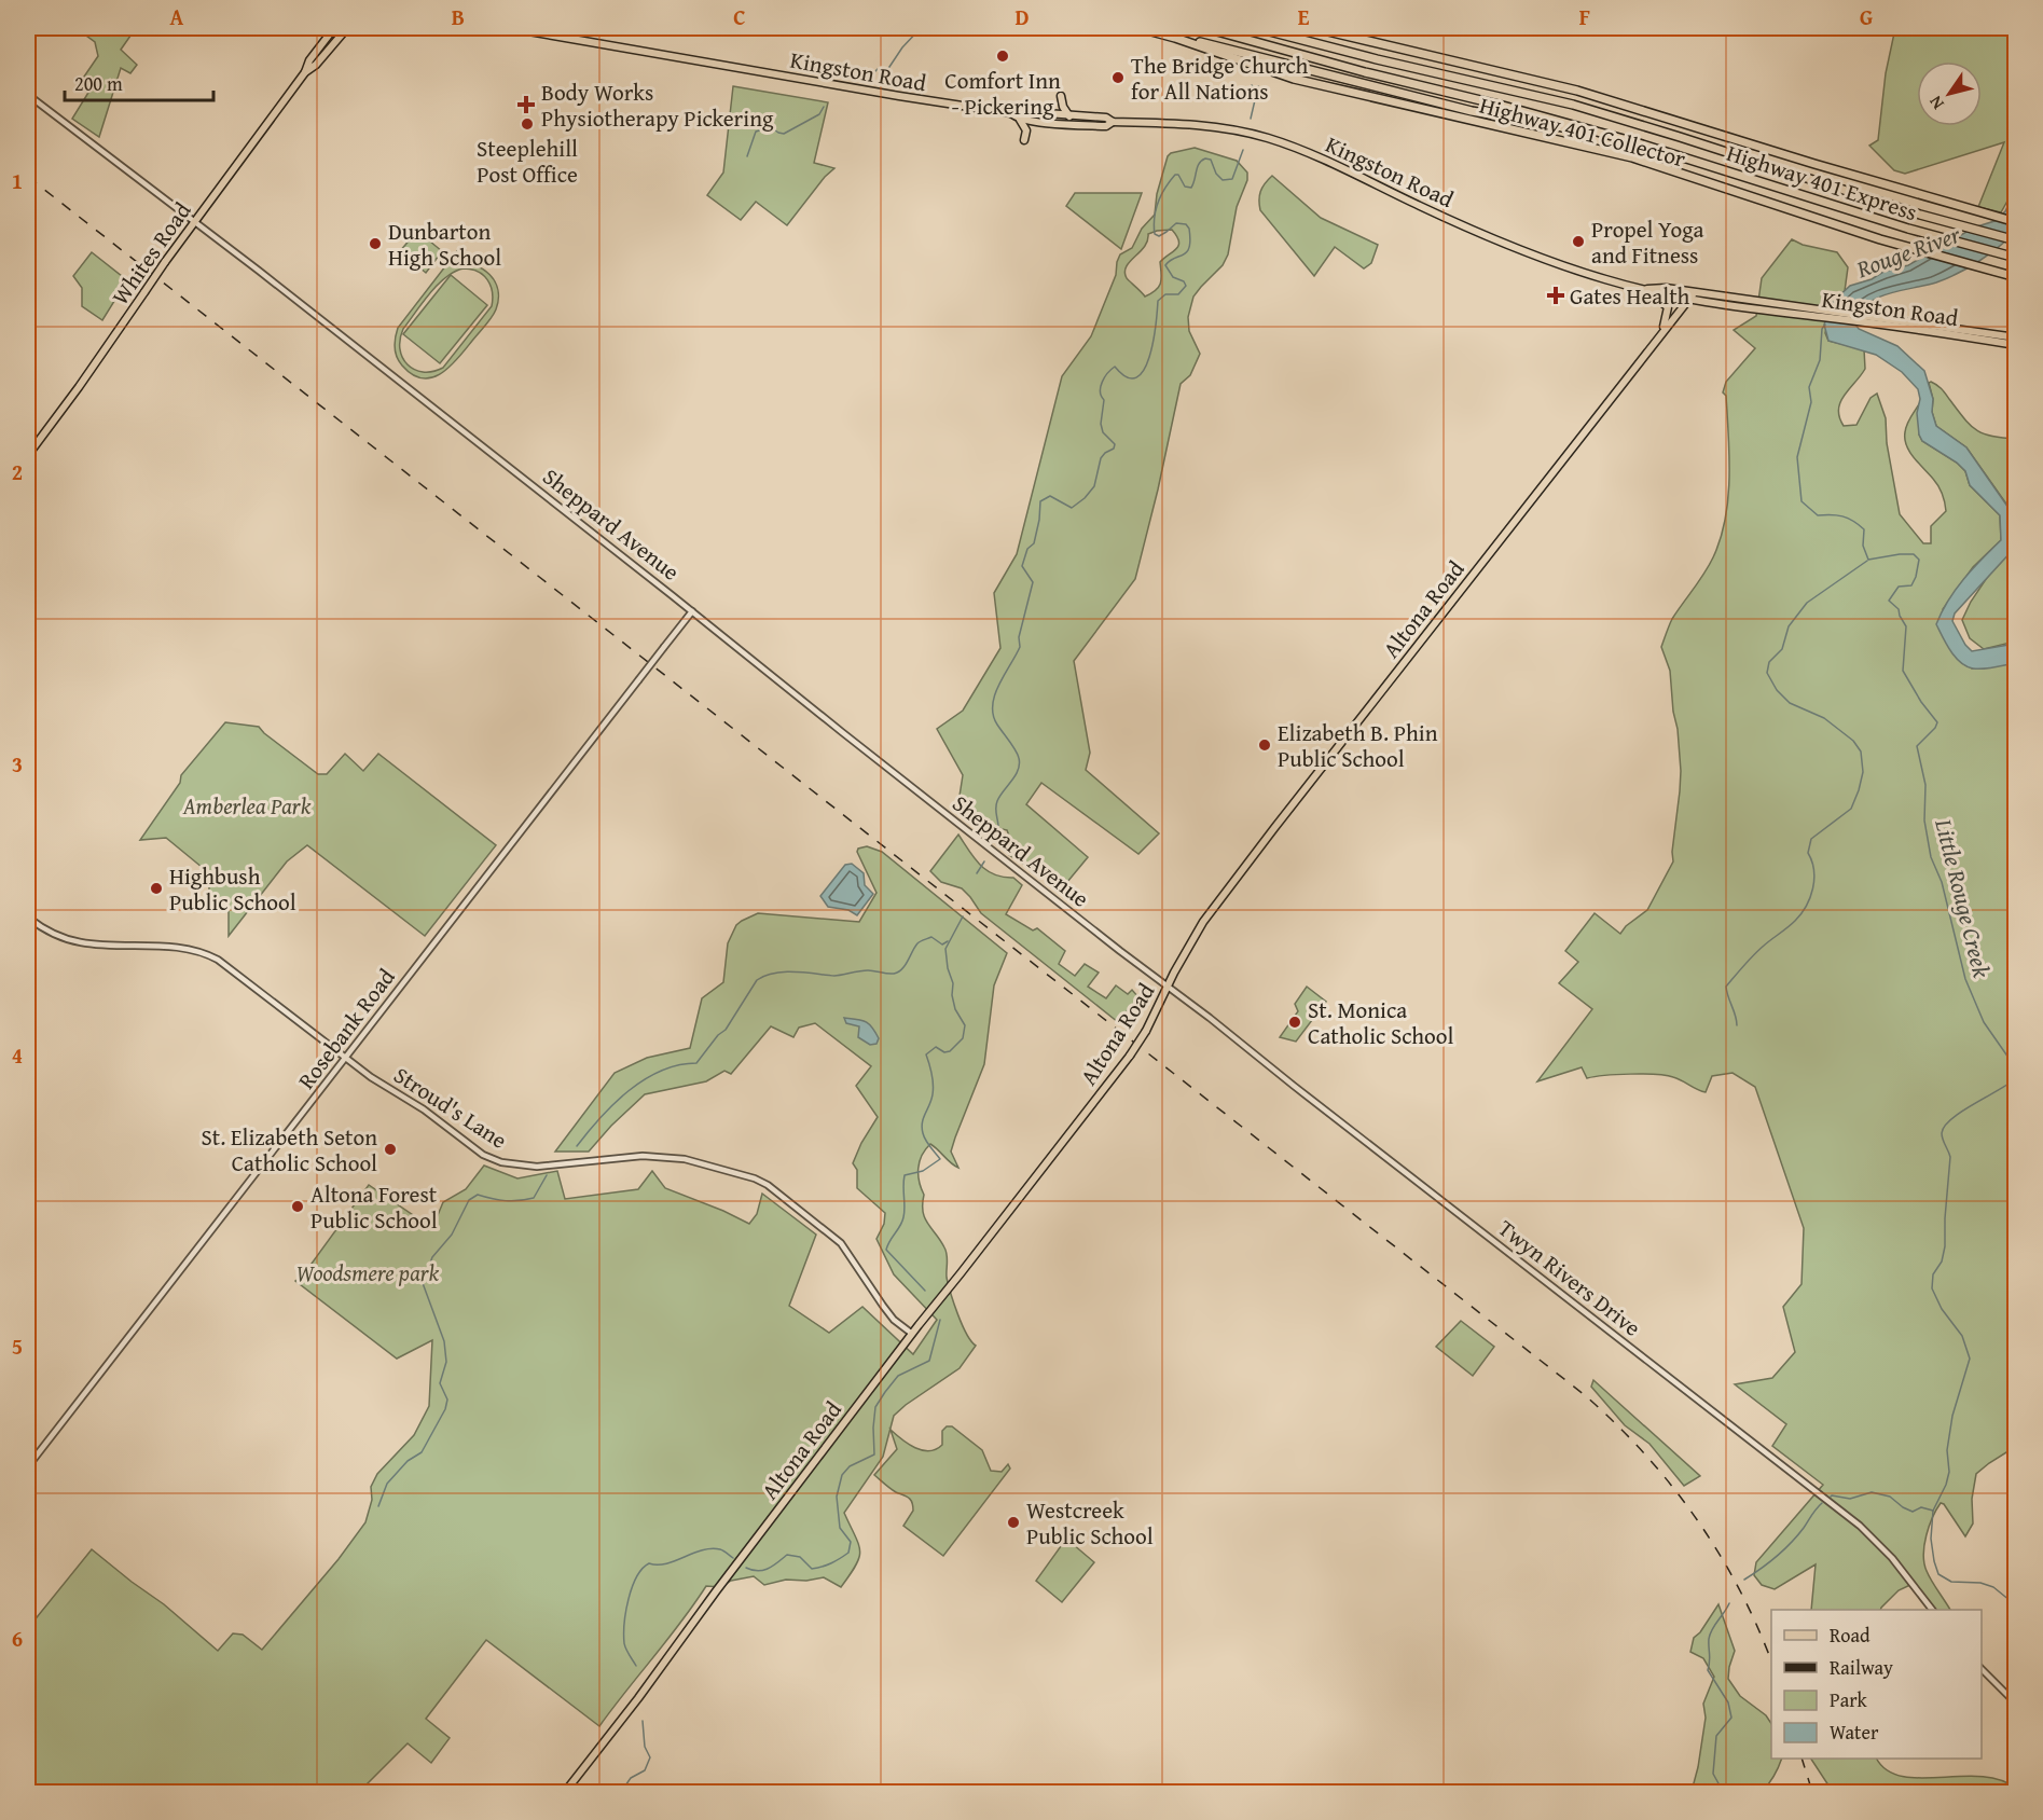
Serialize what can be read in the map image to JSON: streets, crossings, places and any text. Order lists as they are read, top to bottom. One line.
{"streets":{"highway":["Highway 401 Collector","Highway 401 Express"],"main road":["Kingston Road","Whites Road","Altona Road"],"street":["Sheppard Avenue","Rosebank Road","Stroud's Lane","Twyn Rivers Drive"]},"crossings":[["Kingston Road","Altona Road"],["Whites Road","Sheppard Avenue"],["Sheppard Avenue","Altona Road"],["Sheppard Avenue","Rosebank Road"],["Sheppard Avenue","Twyn Rivers Drive"],["Altona Road","Stroud's Lane"],["Altona Road","Twyn Rivers Drive"],["Rosebank Road","Stroud's Lane"]],"water":["Rouge River","Little Rouge Creek"],"parks":["Amberlea Park","Woodsmere park"],"places":{"other":["Comfort Inn - Pickering","The Bridge Church for All Nations","Steeplehill Post Office","Propel Yoga and Fitness","Dunbarton High School","Elizabeth B. Phin Public School","Highbush Public School","St. Monica Catholic School","St. Elizabeth Seton Catholic School","Altona Forest Public School","Westcreek Public School"],"health":["Body Works Physiotherapy Pickering","Gates Health"]},"legend":["Road","Railway","Park","Water"],"scale_bar":"200 m","north":"bottom left","grid":{"columns":["A","B","C","D","E","F","G"],"rows":["1","2","3","4","5","6"]}}
